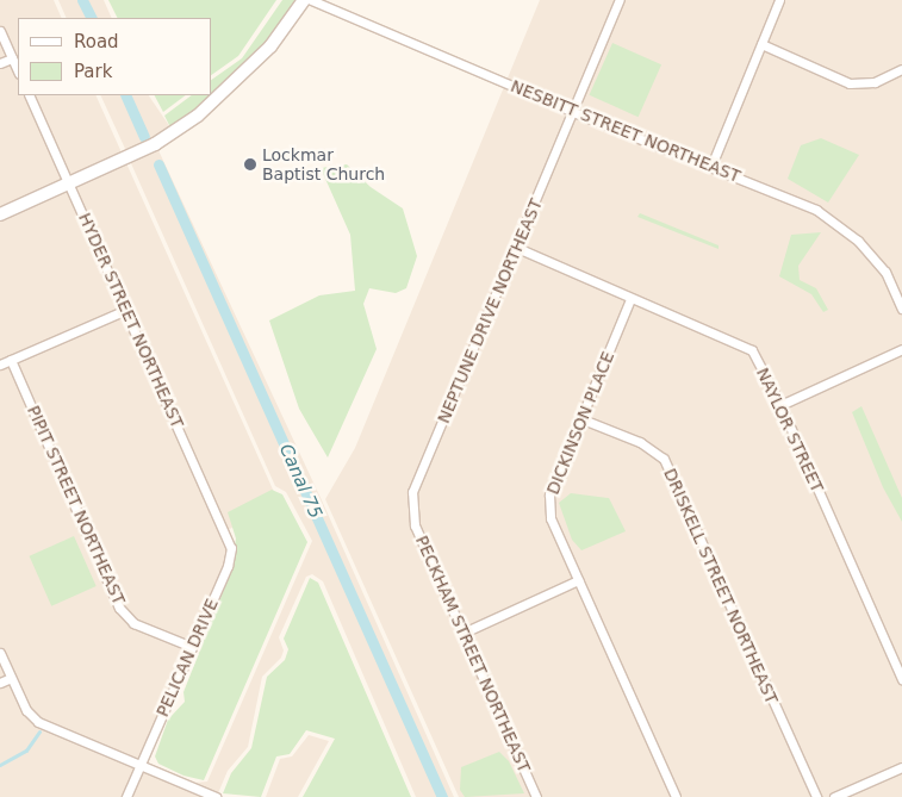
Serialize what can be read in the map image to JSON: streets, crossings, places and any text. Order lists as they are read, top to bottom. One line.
{"streets":{"street":["NESBITT STREET NORTHEAST","NEPTUNE DRIVE NORTHEAST","HYDER STREET NORTHEAST","DICKINSON PLACE","NAYLOR STREET","PIPIT STREET NORTHEAST","DRISKELL STREET NORTHEAST","PECKHAM STREET NORTHEAST","PELICAN DRIVE"]},"crossings":[["NESBITT STREET NORTHEAST","NEPTUNE DRIVE NORTHEAST"],["NEPTUNE DRIVE NORTHEAST","NAYLOR STREET"],["NEPTUNE DRIVE NORTHEAST","PECKHAM STREET NORTHEAST"],["HYDER STREET NORTHEAST","PELICAN DRIVE"],["DICKINSON PLACE","NAYLOR STREET"],["DICKINSON PLACE","DRISKELL STREET NORTHEAST"],["PIPIT STREET NORTHEAST","PELICAN DRIVE"]],"water":["Canal 75"],"places":["Lockmar Baptist Church"],"legend":["Road","Park"]}
